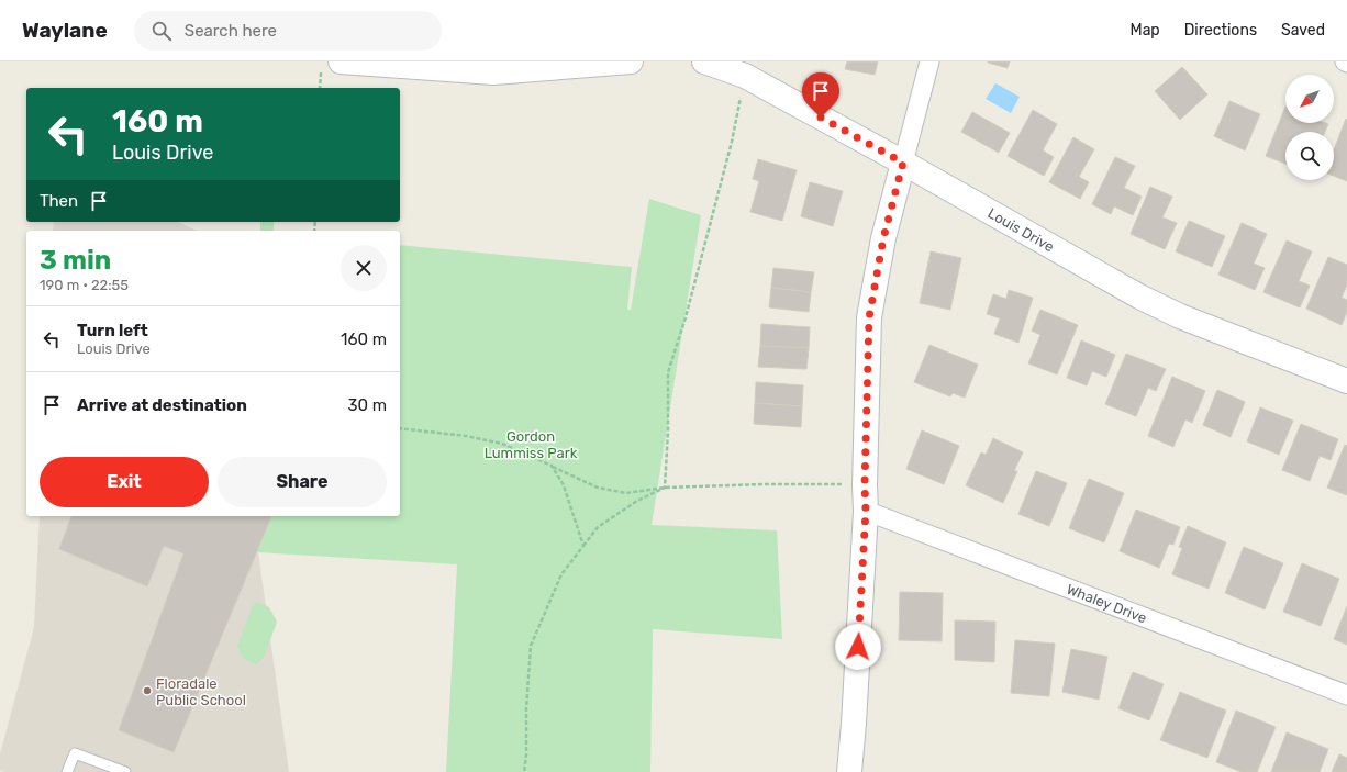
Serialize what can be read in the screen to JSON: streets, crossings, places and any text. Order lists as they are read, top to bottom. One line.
{"streets":{"street":["Louis Drive","Whaley Drive"]},"parks":["Gordon Lummiss Park"],"places":["Floradale Public School"],"north":"bottom left","page":{"header":"Waylane","search":"Search here","nav":["Map","Directions","Saved"],"turn":["160 m","Louis Drive"],"then":"Then","heading":["3 min","190 m · 22:55"],"list":[{"name":"Turn left","note":"Louis Drive","value":"160 m"},{"name":"Arrive at destination","value":"30 m"}],"buttons":["Exit","Share"]}}
